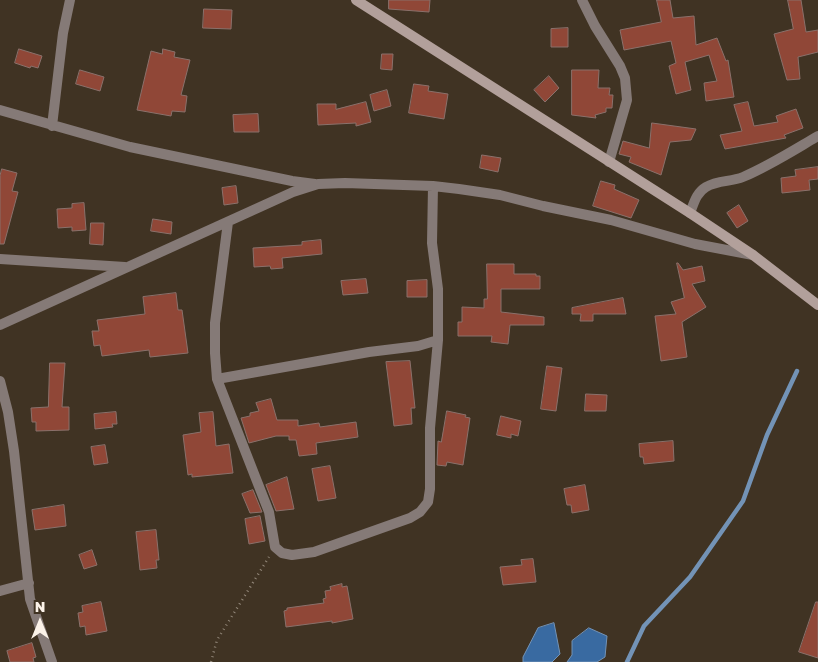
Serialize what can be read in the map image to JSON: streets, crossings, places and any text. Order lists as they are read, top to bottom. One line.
{"north":"top"}
